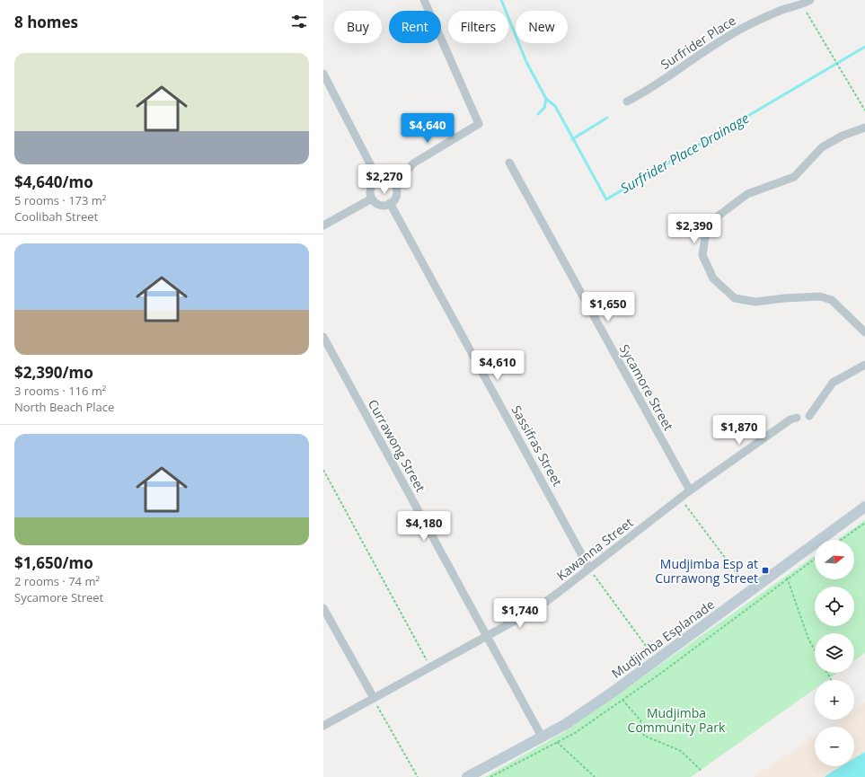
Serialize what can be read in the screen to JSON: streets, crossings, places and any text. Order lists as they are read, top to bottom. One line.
{"streets":{"street":["Surfrider Place","Sycamore Street","Currawong Street","Sassifras Street","Kawanna Street","Mudjimba Esplanade"]},"crossings":[["Sycamore Street","Kawanna Street"],["Currawong Street","Kawanna Street"],["Currawong Street","Mudjimba Esplanade"],["Sassifras Street","Kawanna Street"]],"water":["Surfrider Place Drainage"],"parks":["Mudjimba Community Park"],"places":{"transit":["Mudjimba Esp at Currawong Street"]},"north":"right","page":{"heading":"8 homes","chip":["Buy","Rent","Filters","New"],"list":[{"name":"$4,640/mo","note":"5 rooms · 173 m² · Coolibah Street"},{"name":"$2,390/mo","note":"3 rooms · 116 m² · North Beach Place"},{"name":"$1,650/mo","note":"2 rooms · 74 m² · Sycamore Street"}],"price":["$4,640","$2,270","$2,390","$1,650","$4,610","$1,870","$4,180","$1,740"],"map_buttons":["+","−"]}}
